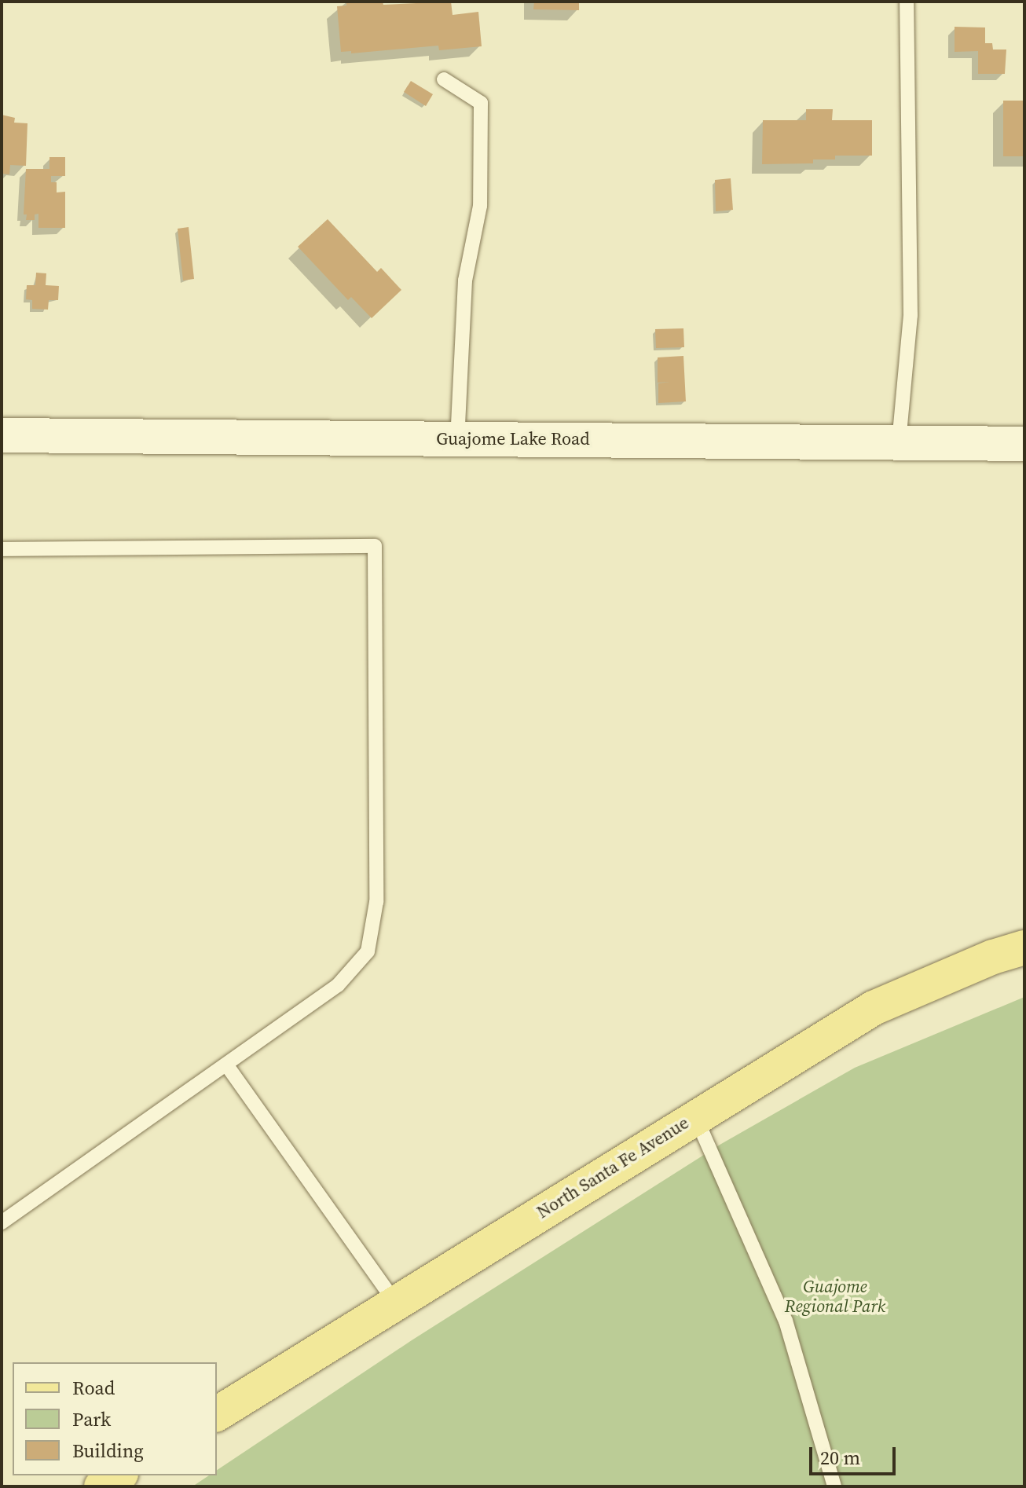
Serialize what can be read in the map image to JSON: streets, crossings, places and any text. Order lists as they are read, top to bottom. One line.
{"streets":{"main road":["North Santa Fe Avenue"],"street":["Guajome Lake Road"]},"parks":["Guajome Regional Park"],"legend":["Road","Park","Building"],"scale_bar":"20 m"}
